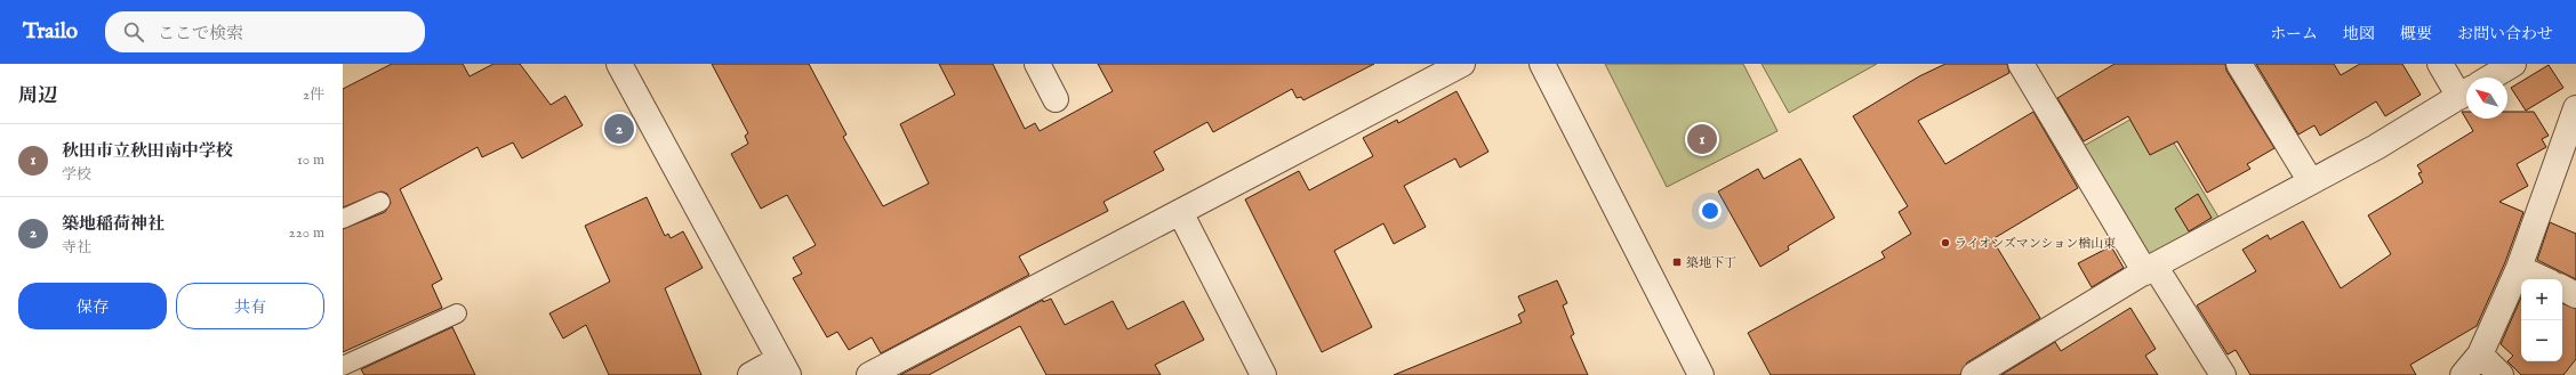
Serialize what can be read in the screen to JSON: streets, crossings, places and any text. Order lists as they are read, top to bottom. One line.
{"places":{"other":["ライオンズマンション楢山東"],"transit":["築地下丁"]},"north":"top left","page":{"header":"Trailo","search":"ここで検索","nav":["ホーム","地図","概要","お問い合わせ"],"heading":["周辺","2件"],"pins":["2","1"],"list":[{"mark":"1","name":"秋田市立秋田南中学校","note":"学校","value":"10 m"},{"mark":"2","name":"築地稲荷神社","note":"寺社","value":"220 m"}],"buttons":["保存","共有"],"map_buttons":["+","−"]}}
